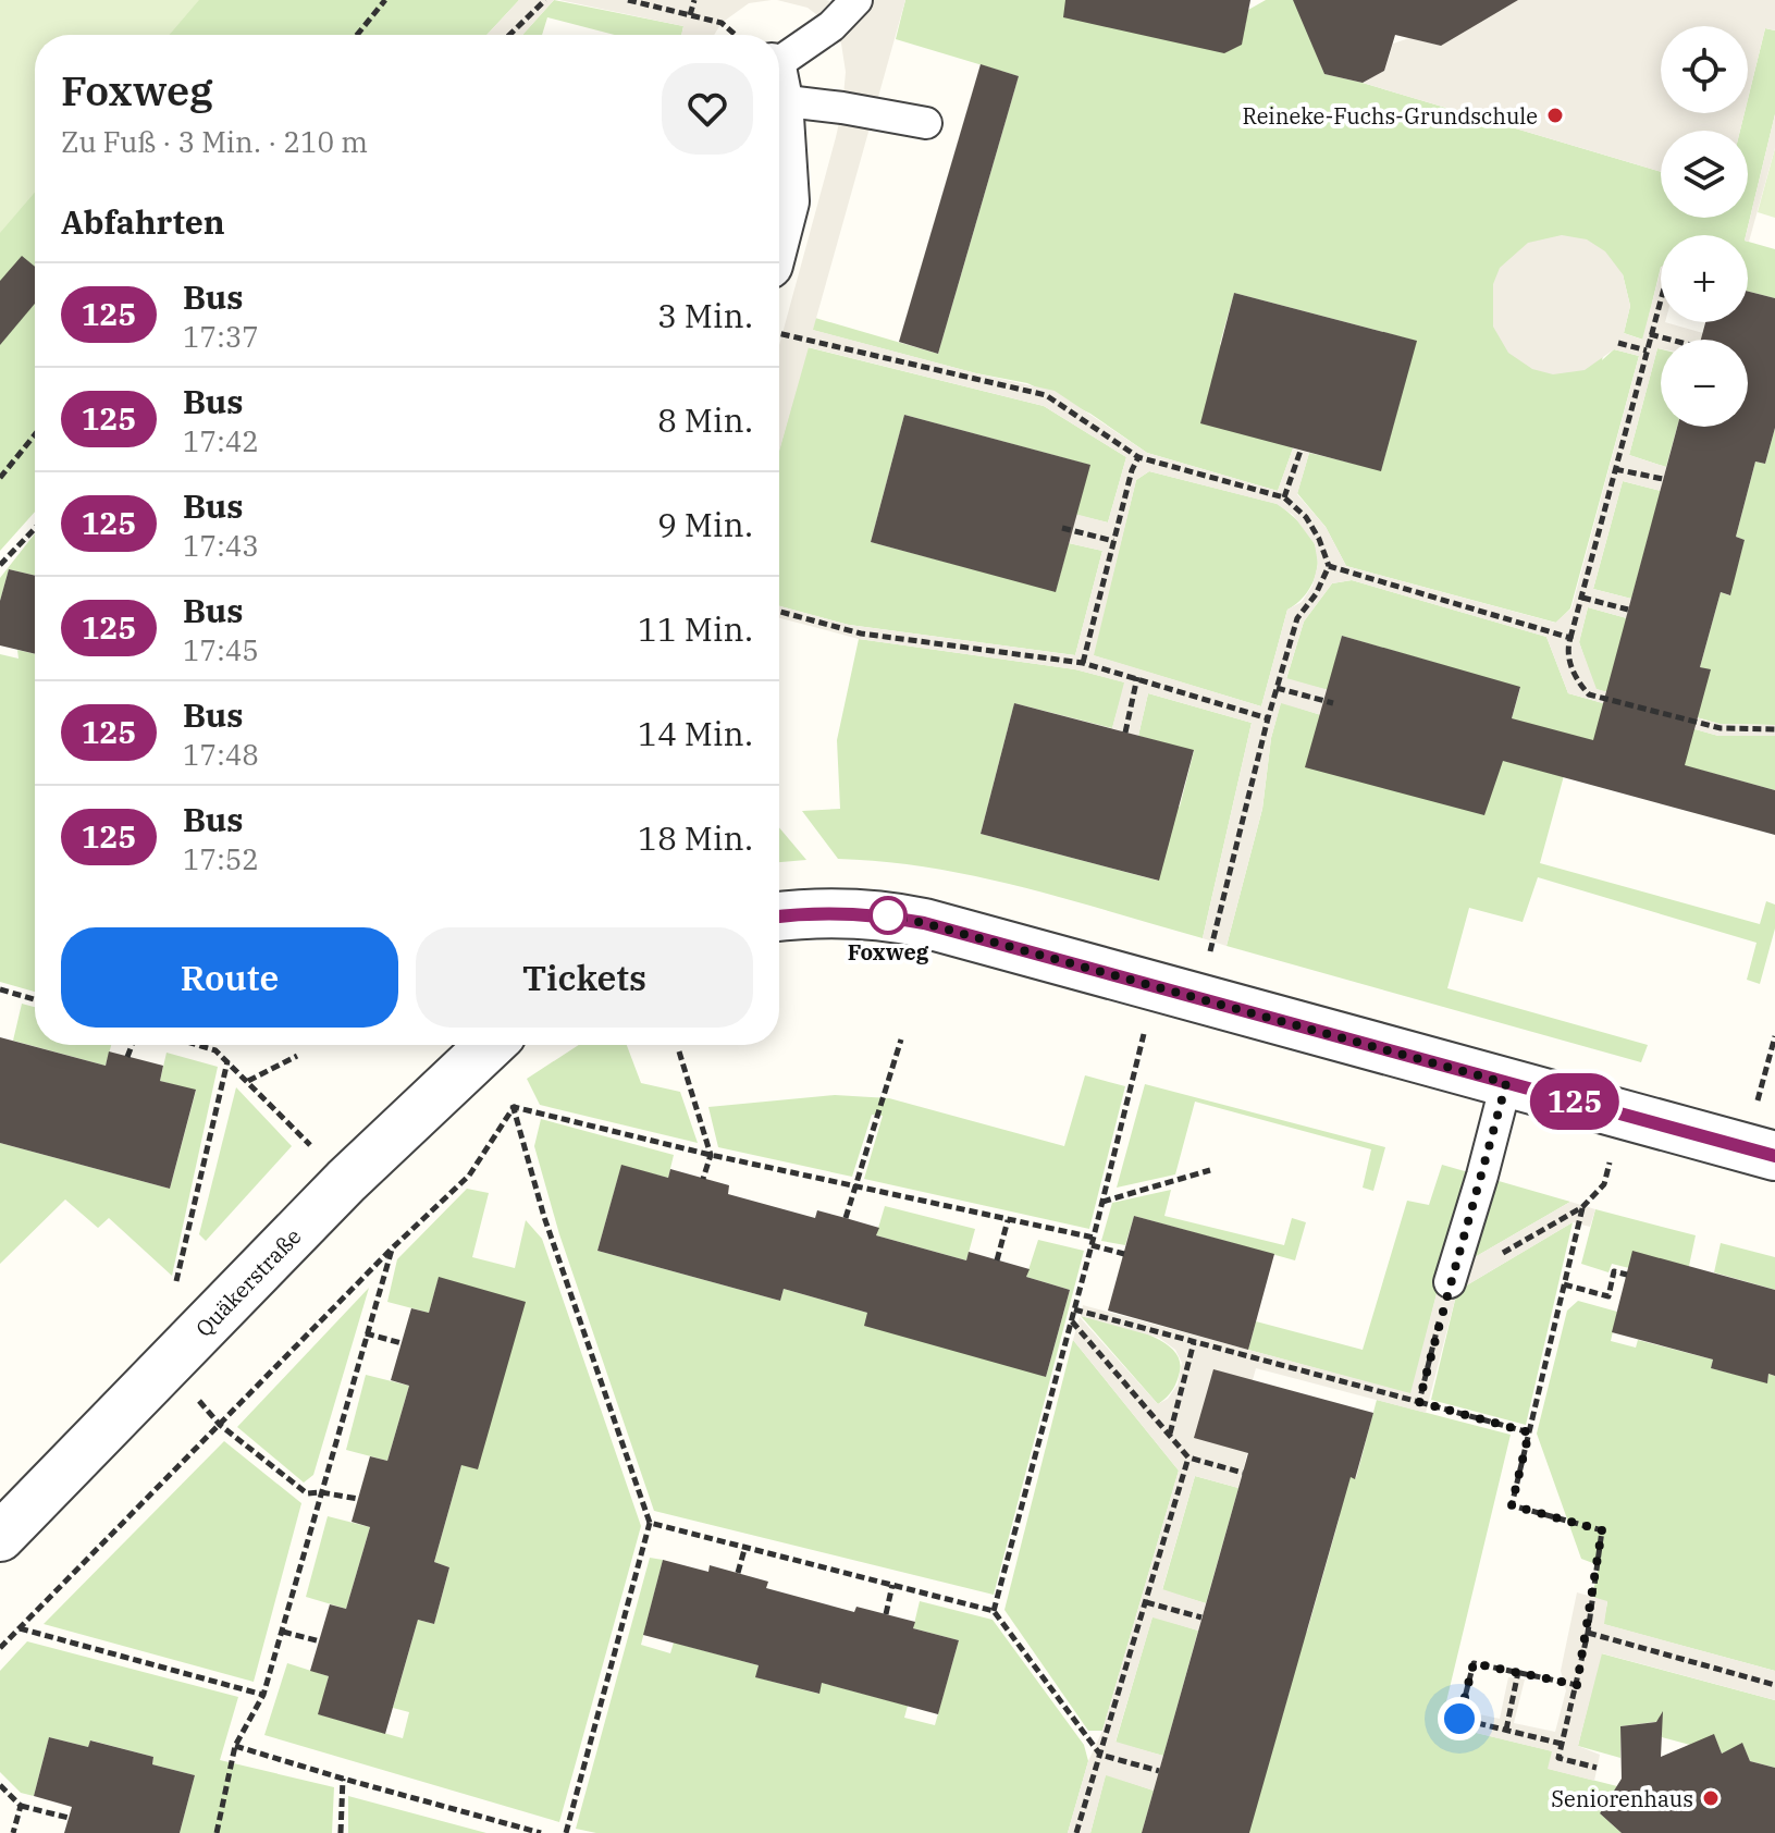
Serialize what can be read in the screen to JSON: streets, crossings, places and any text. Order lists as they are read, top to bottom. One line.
{"streets":{"street":["Quäkerstraße"]},"places":["Reineke-Fuchs-Grundschule","Foxweg","Seniorenhaus"],"lines":["bus line 125"],"page":{"on_map":"125","map_buttons":["+","−"],"heading":[["Foxweg","Zu Fuß · 3 Min. · 210 m"],"Abfahrten"],"list":[{"mark":"125","name":"Bus","note":"17:37","value":"3 Min."},{"mark":"125","name":"Bus","note":"17:42","value":"8 Min."},{"mark":"125","name":"Bus","note":"17:43","value":"9 Min."},{"mark":"125","name":"Bus","note":"17:45","value":"11 Min."},{"mark":"125","name":"Bus","note":"17:48","value":"14 Min."},{"mark":"125","name":"Bus","note":"17:52","value":"18 Min."}],"buttons":["Route","Tickets"]}}
